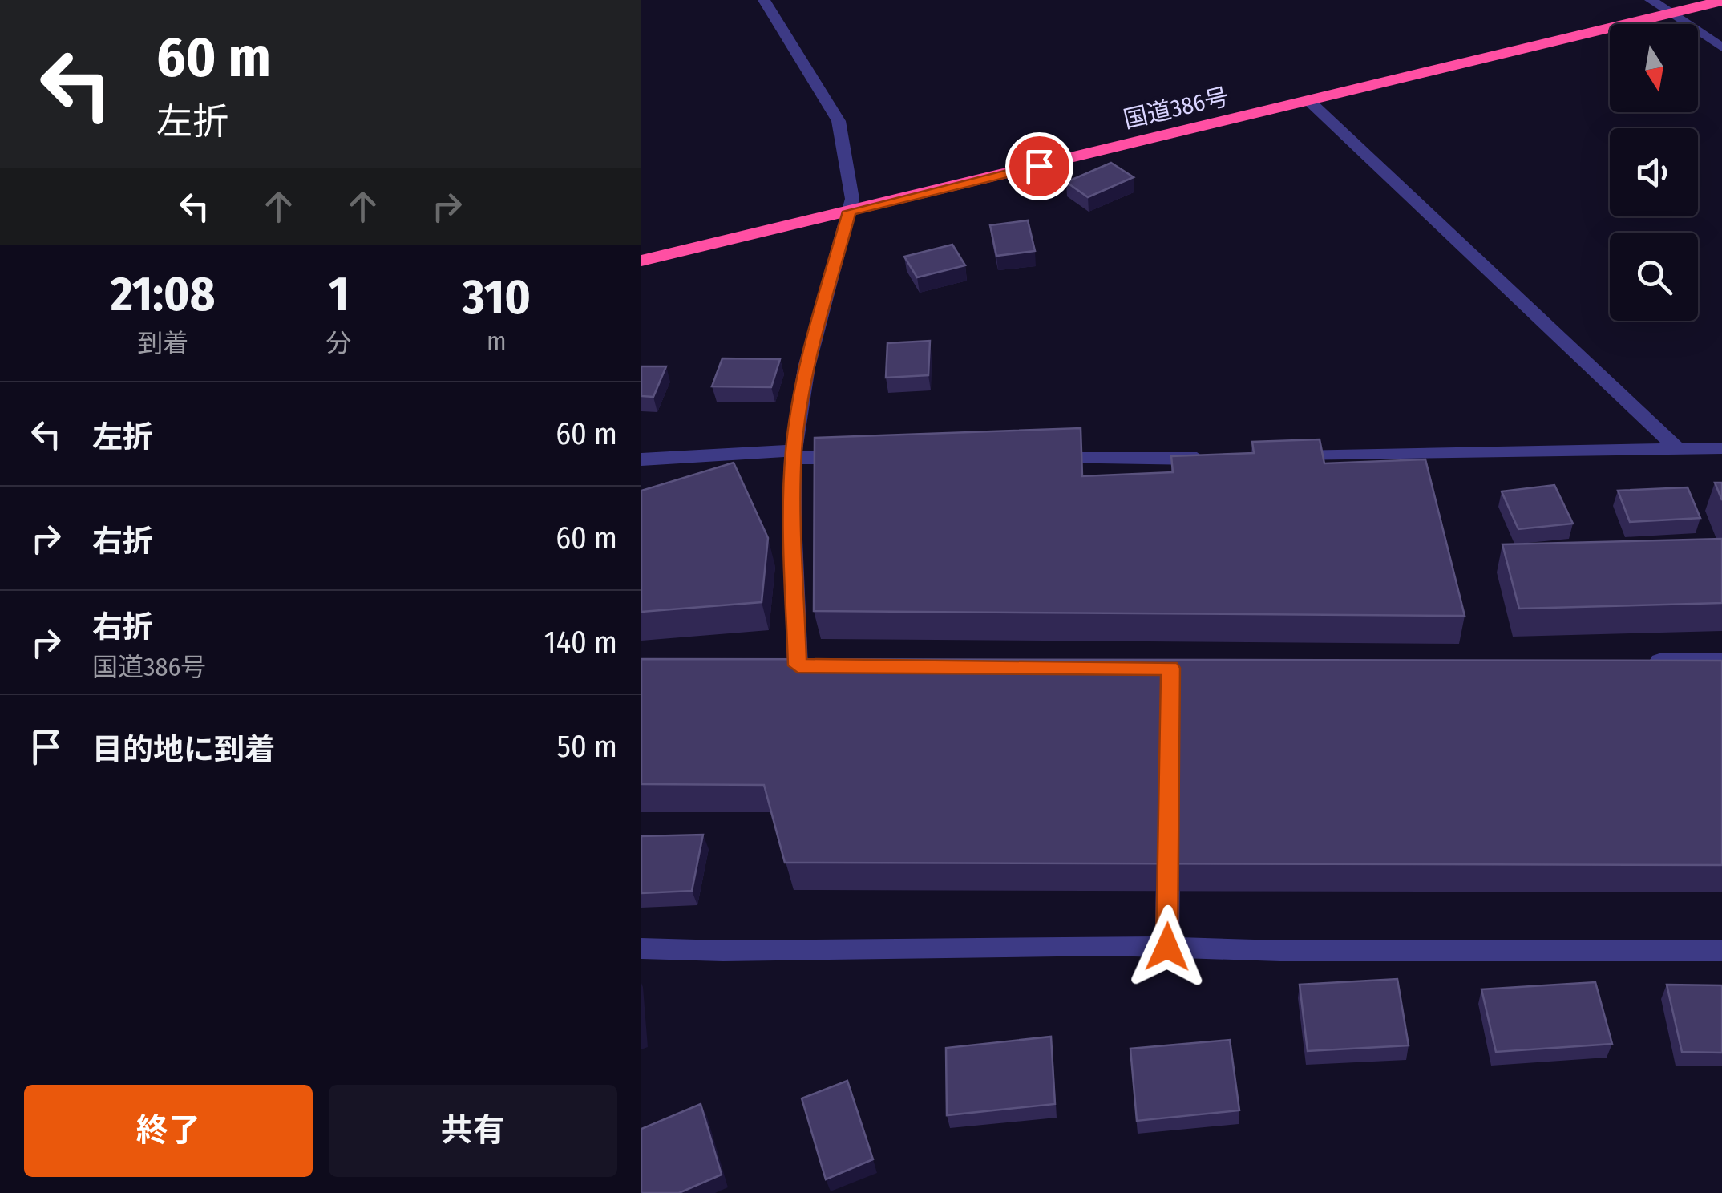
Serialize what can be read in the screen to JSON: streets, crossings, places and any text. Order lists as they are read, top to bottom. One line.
{"streets":{"highway":["国道386号"]},"north":"bottom","page":{"turn":["60 m","左折"],"eta":["21:08","到着","1","分","310","m"],"list":[{"name":"左折","value":"60 m"},{"name":"右折","value":"60 m"},{"name":"右折","note":"国道386号","value":"140 m"},{"name":"目的地に到着","value":"50 m"}],"buttons":["終了","共有"]}}
